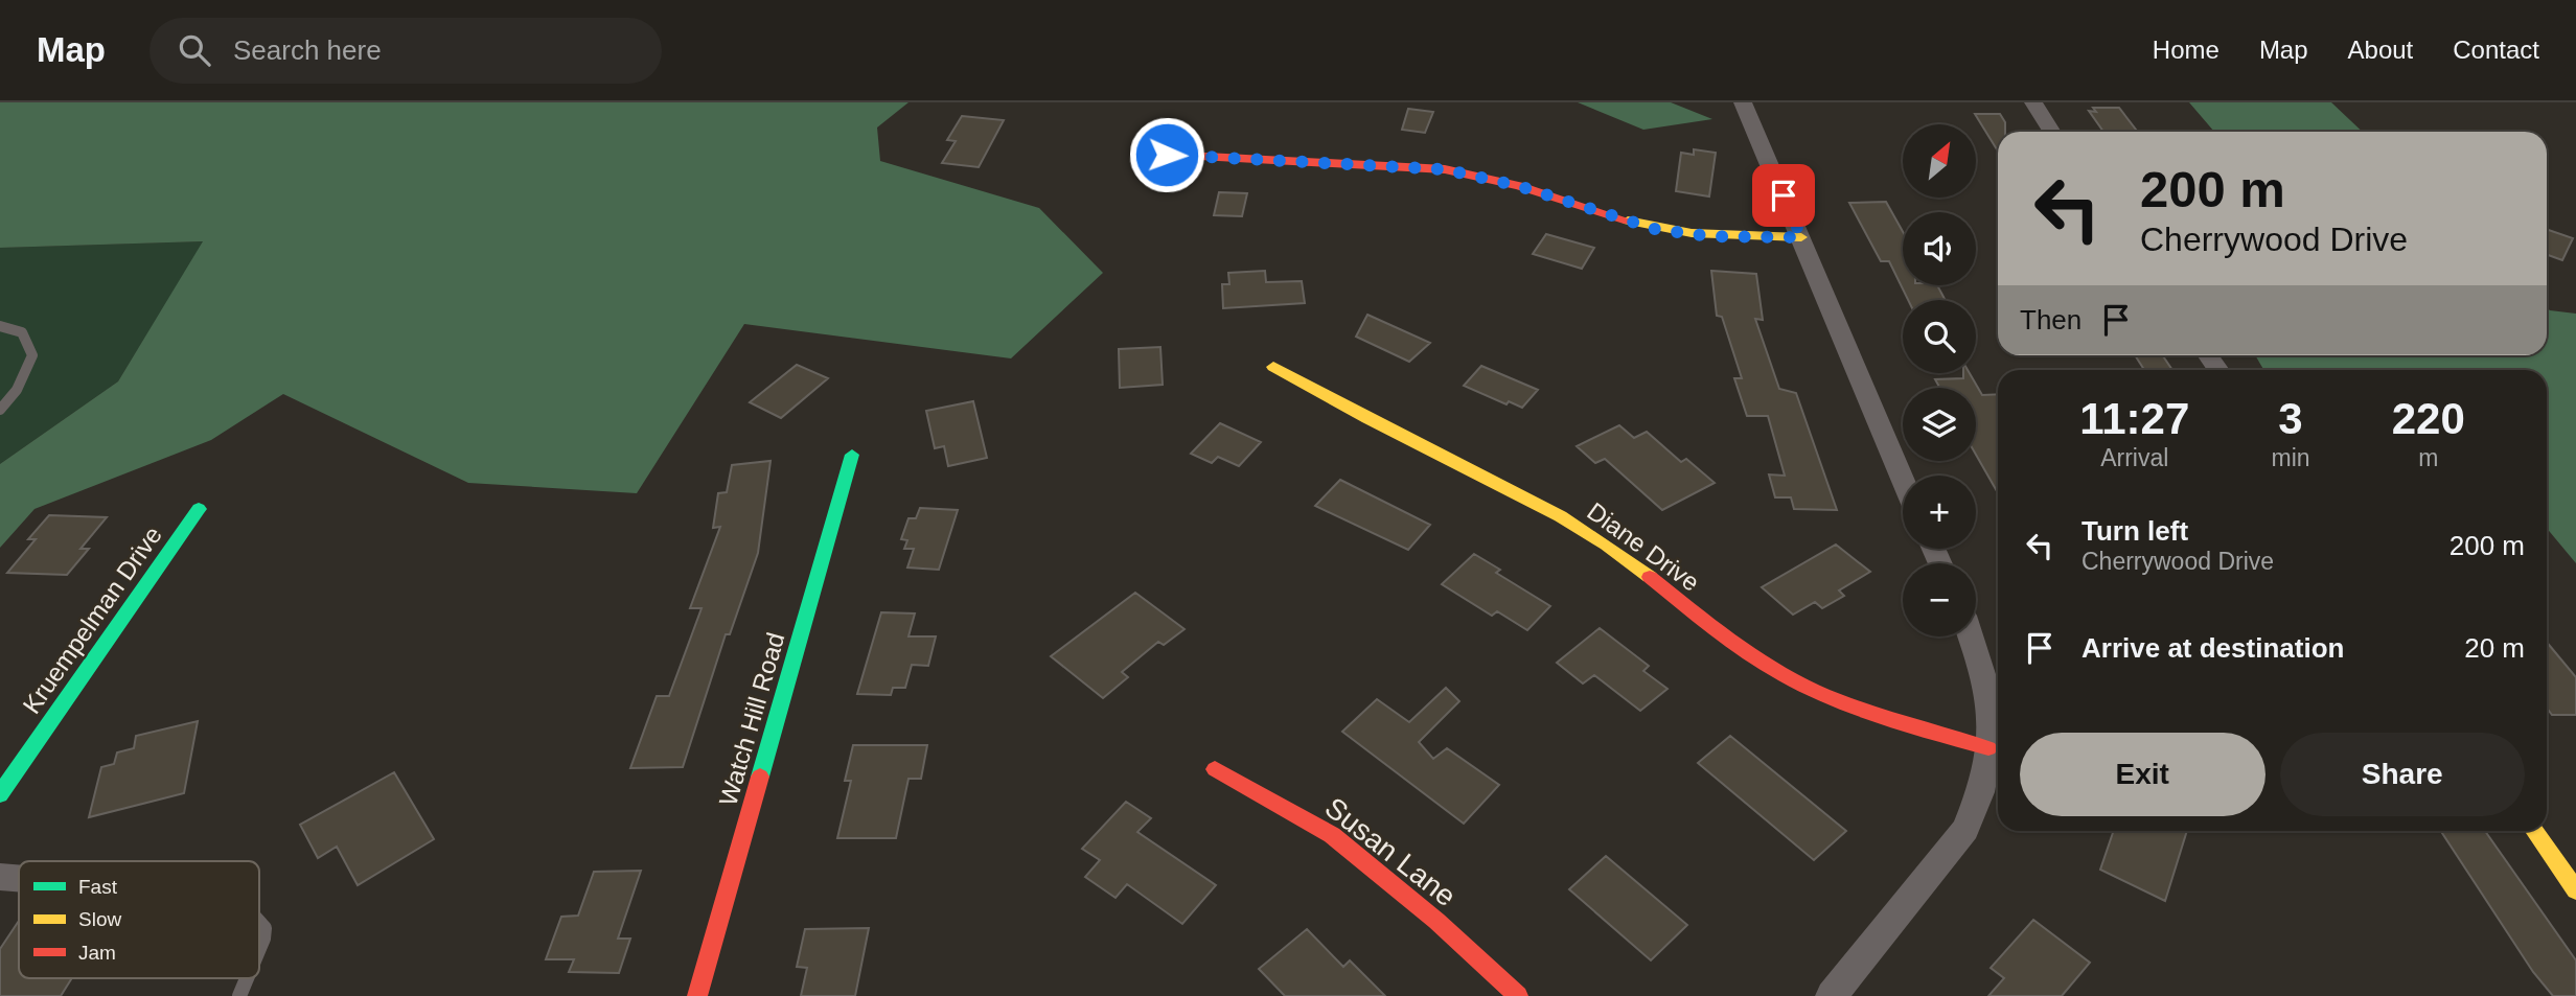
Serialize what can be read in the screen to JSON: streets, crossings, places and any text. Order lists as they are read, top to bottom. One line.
{"streets":{"street":["Diane Drive","Kruempelman Drive","Watch Hill Road","Susan Lane"]},"legend":["Fast","Slow","Jam"],"north":"top right","page":{"header":"Map","search":"Search here","nav":["Home","Map","About","Contact"],"map_buttons":["+","−"],"turn":["200 m","Cherrywood Drive"],"then":"Then","eta":["11:27","Arrival","3","min","220","m"],"list":[{"name":"Turn left","note":"Cherrywood Drive","value":"200 m"},{"name":"Arrive at destination","value":"20 m"}],"buttons":["Exit","Share"]}}
